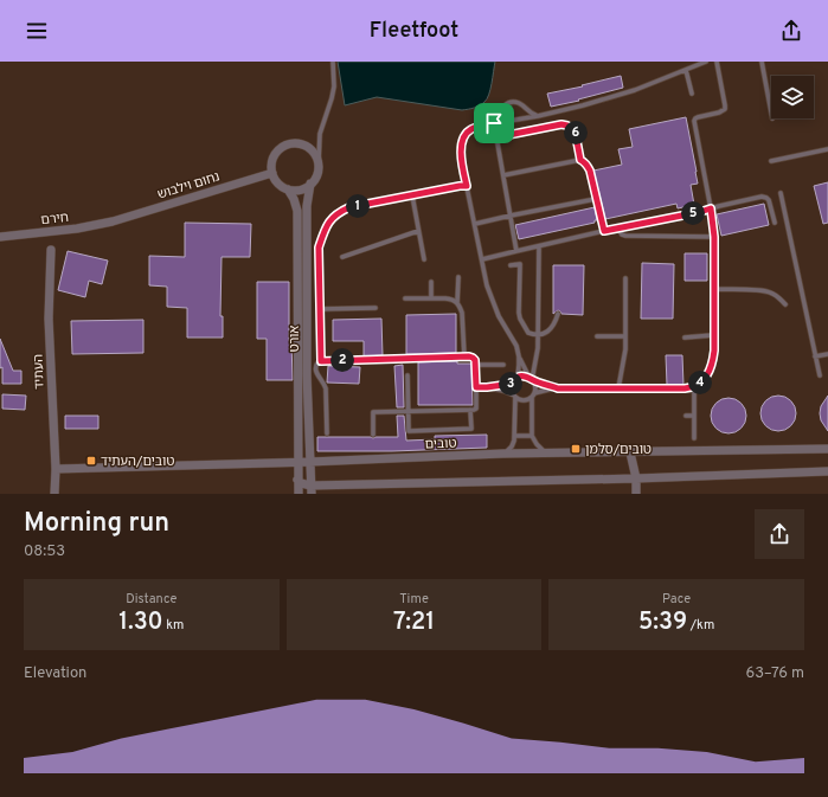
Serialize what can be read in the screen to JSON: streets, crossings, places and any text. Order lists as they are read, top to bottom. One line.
{"streets":{"street":["נחום וילבוש","חירם","אורט","העתיד","טובים"]},"crossings":[["נחום וילבוש","חירם"],["נחום וילבוש","אורט"],["אורט","טובים"],["העתיד","טובים"]],"places":{"transit":["טובים/סלמן","טובים/העתיד"]},"page":{"header":"Fleetfoot","pins":["6","1","5","2","4","3"],"heading":["Morning run","08:53"],"stats":[["Distance","1.30 km"],["Time","7:21"],["Pace","5:39 /km"]],"chart":["Elevation","63–76 m"]}}
